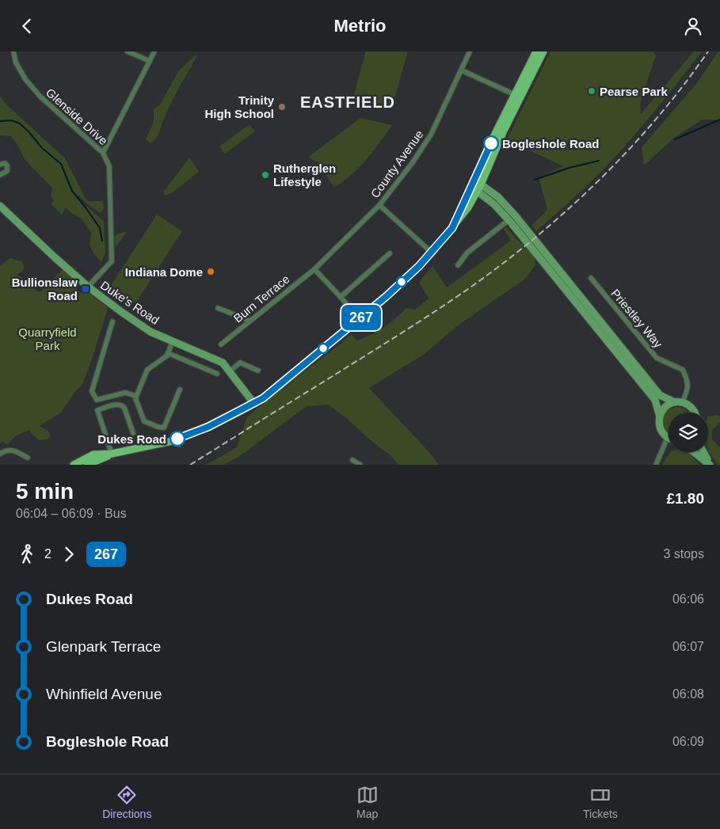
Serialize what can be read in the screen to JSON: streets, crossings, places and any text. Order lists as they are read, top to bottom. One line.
{"streets":{"street":["Glenside Drive","County Avenue","Burn Terrace","Duke's Road","Priestley Way"]},"crossings":[["Glenside Drive","Duke's Road"],["County Avenue","Burn Terrace"]],"districts":["EASTFIELD"],"parks":["Quarryfield Park"],"places":{"other":["Pearse Park","Trinity High School","Bogleshole Road","Rutherglen Lifestyle","Indiana Dome","Dukes Road"],"transit":["Bullionslaw Road"]},"lines":["bus line 267"],"page":{"header":"Metrio","on_map":"267","heading":["5 min","06:04 – 06:09 · Bus","£1.80"],"legs":["2","267","3 stops"],"list":[{"name":"Dukes Road","value":"06:06"},{"name":"Glenpark Terrace","value":"06:07"},{"name":"Whinfield Avenue","value":"06:08"},{"name":"Bogleshole Road","value":"06:09"}],"tabs":["Directions","Map","Tickets"]}}
